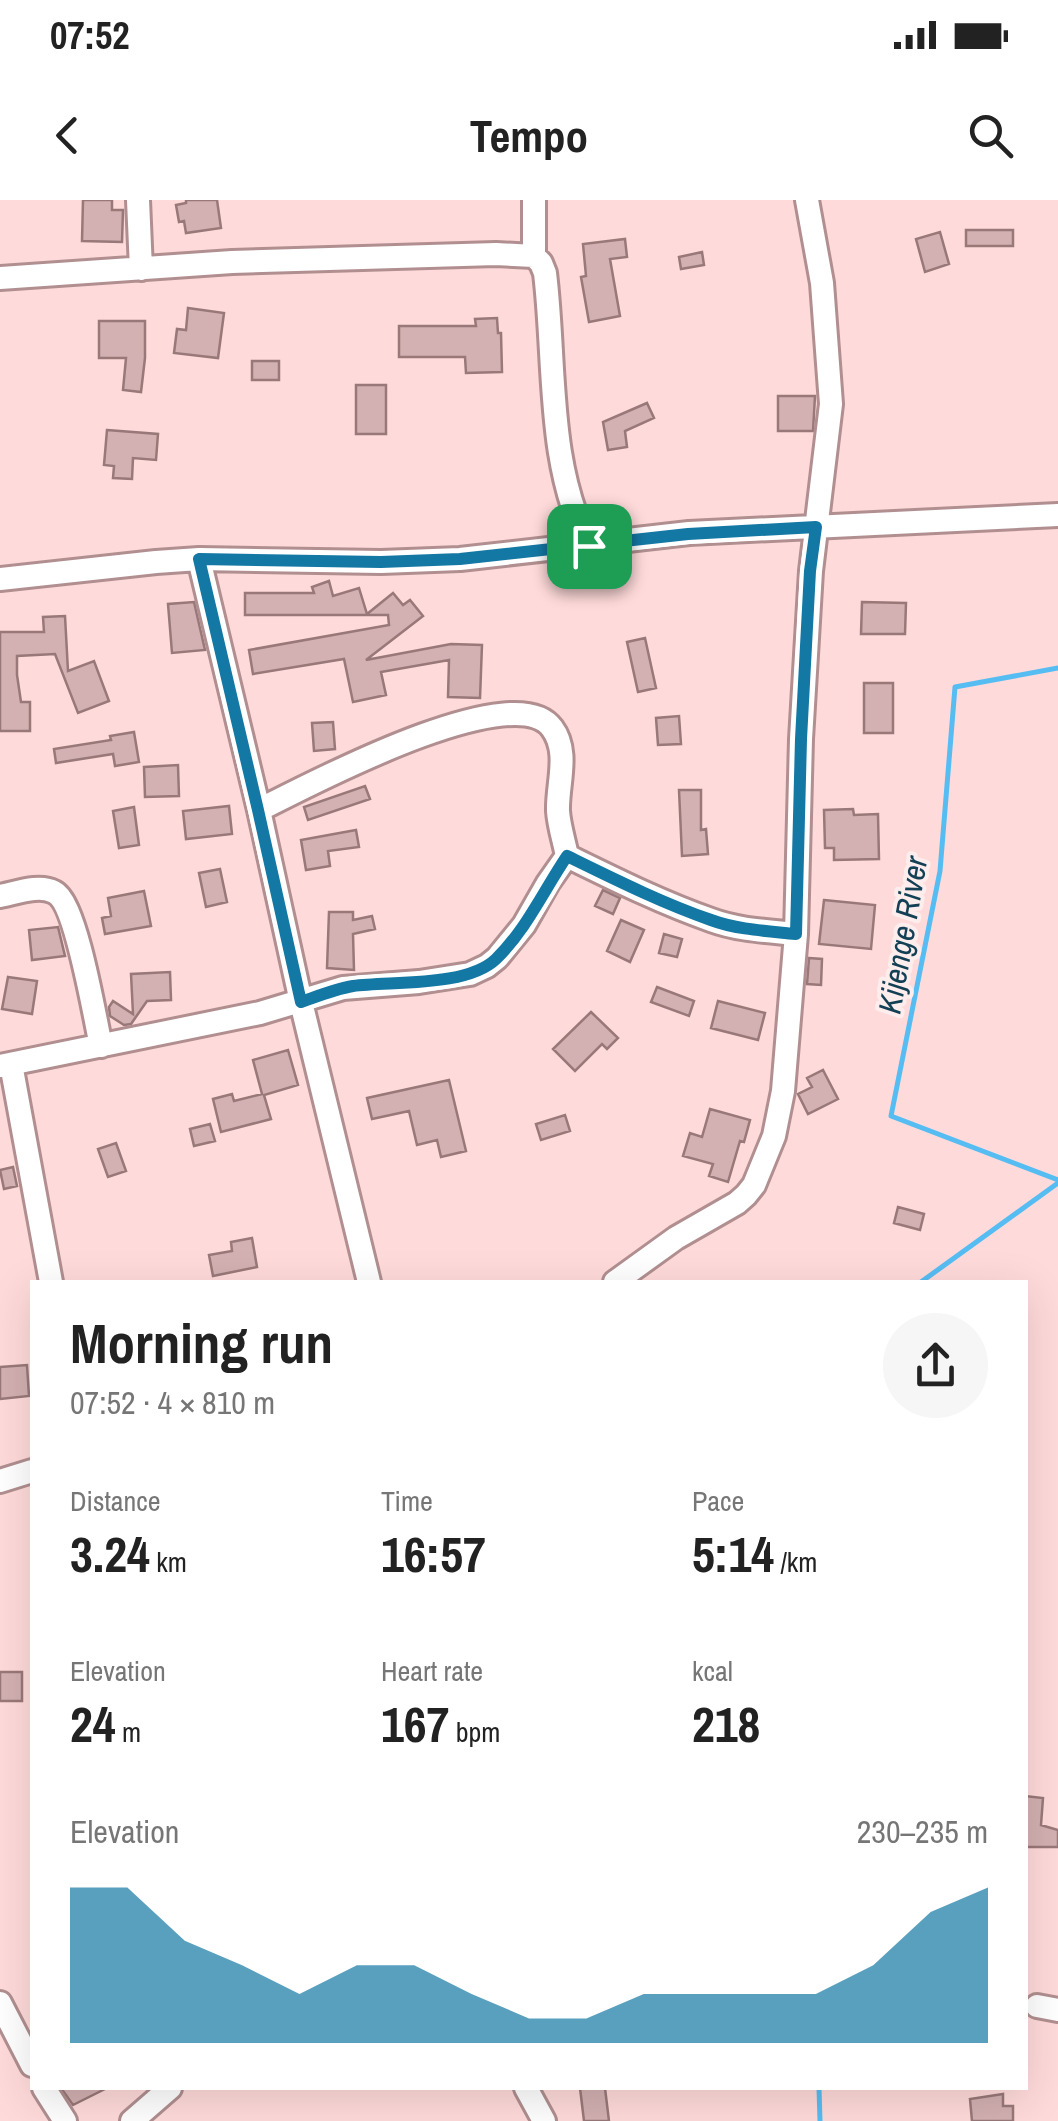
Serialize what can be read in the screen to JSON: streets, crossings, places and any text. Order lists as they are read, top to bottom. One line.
{"water":["Kijenge River"],"page":{"status":"07:52","header":"Tempo","heading":["Morning run","07:52 · 4 × 810 m"],"stats":[["Distance","3.24 km"],["Time","16:57"],["Pace","5:14 /km"],["Elevation","24 m"],["Heart rate","167 bpm"],["kcal","218"]],"chart":["Elevation","230–235 m"]}}
